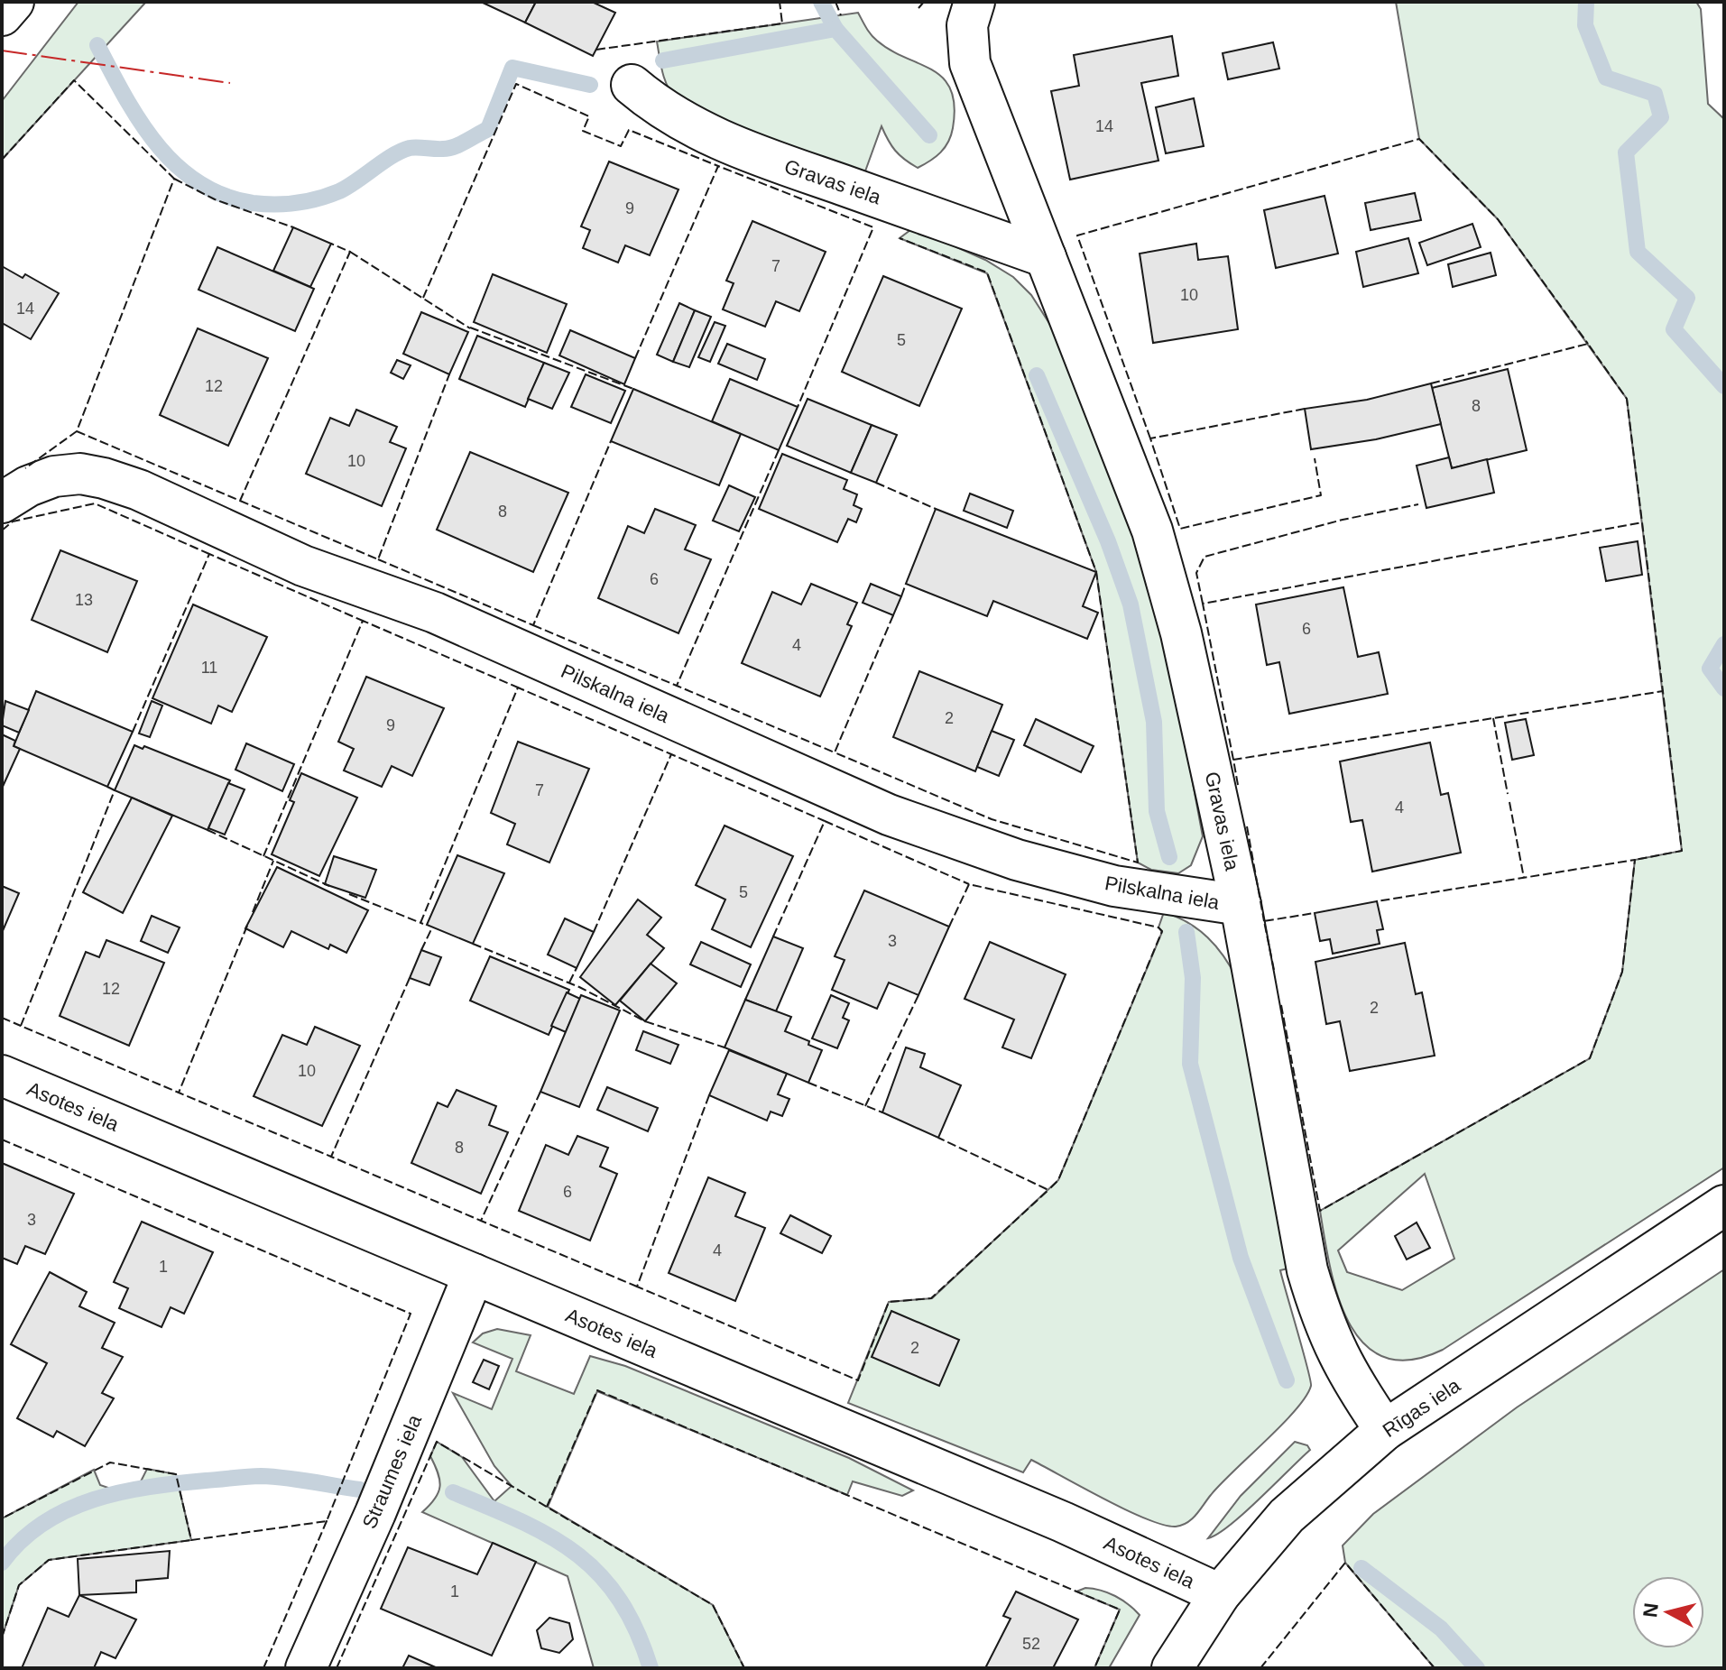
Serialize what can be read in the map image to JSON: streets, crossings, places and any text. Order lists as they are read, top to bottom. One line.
{"streets":{"main road":["Gravas iela","Pilskalna iela","Asotes iela","Rīgas iela","Straumes iela"]},"crossings":[["Gravas iela","Pilskalna iela"],["Gravas iela","Rīgas iela"],["Asotes iela","Rīgas iela"],["Asotes iela","Straumes iela"]],"house_numbers":["14","9","7","10","14","5","12","8","10","8","6","13","6","4","11","2","9","7","4","5","3","12","2","10","8","6","3","4","1","2","1","52"],"north":"left"}
